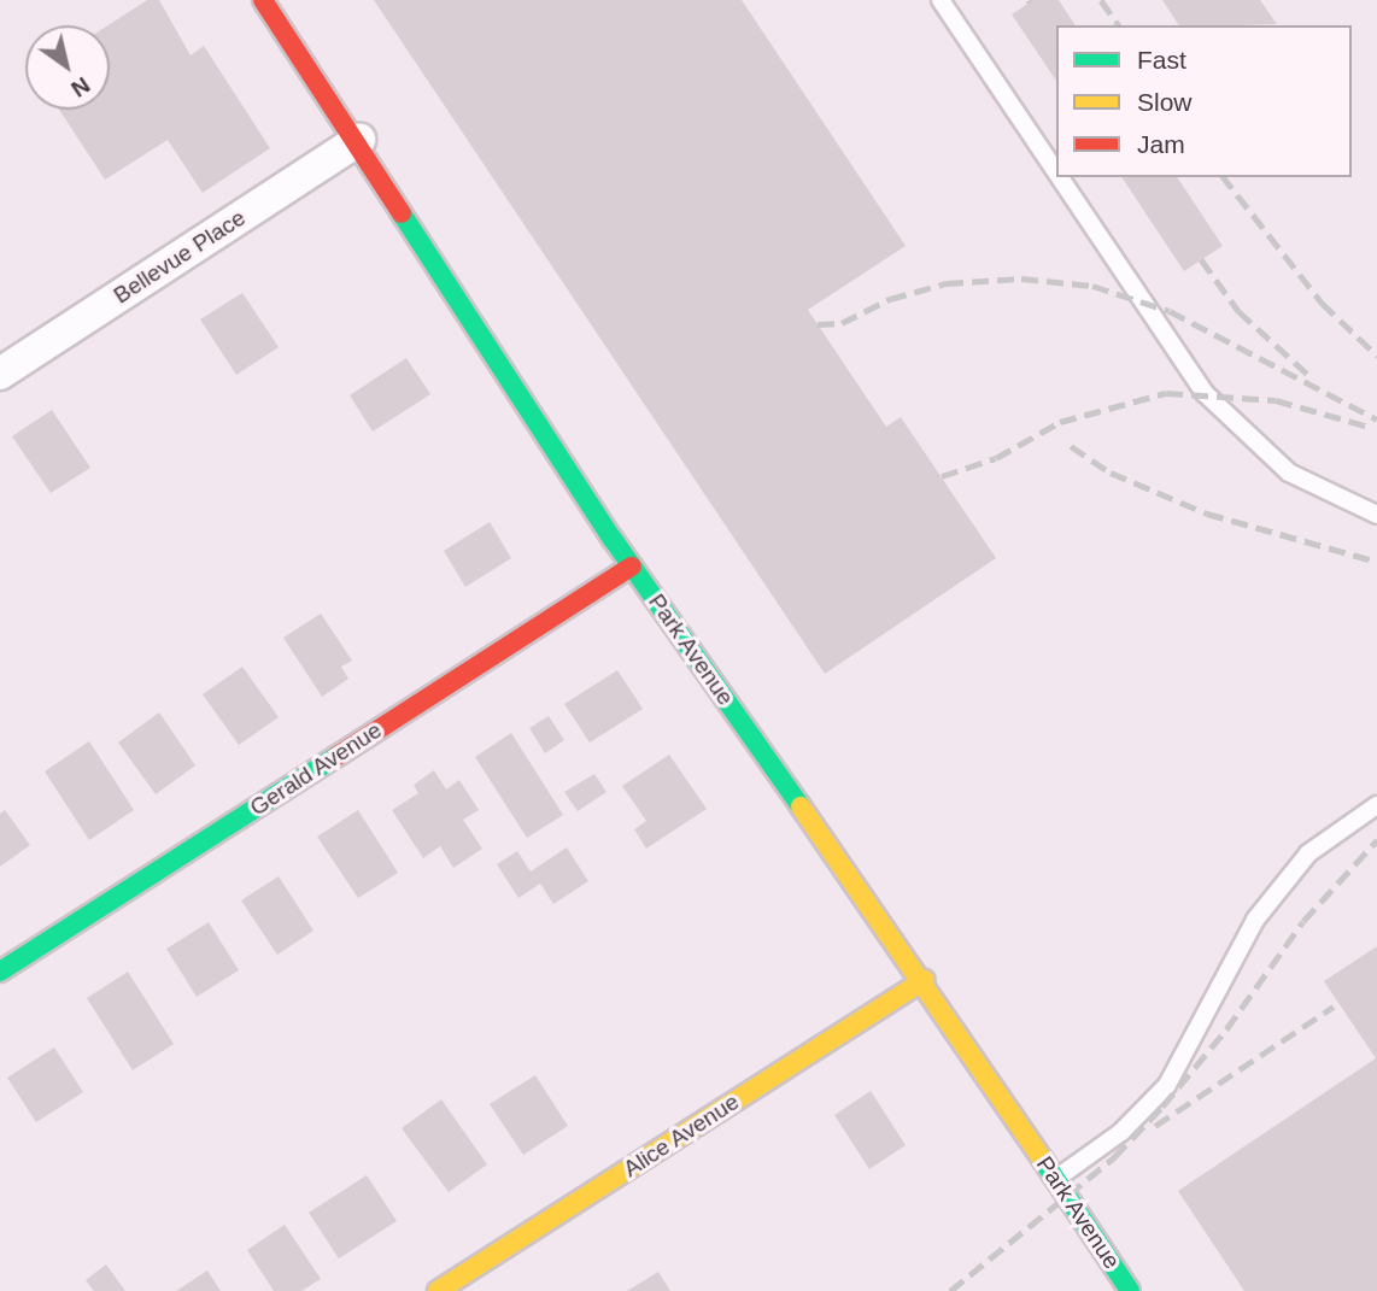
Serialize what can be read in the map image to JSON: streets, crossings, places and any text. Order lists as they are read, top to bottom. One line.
{"streets":{"street":["Bellevue Place","Park Avenue","Gerald Avenue","Alice Avenue"]},"crossings":[["Bellevue Place","Park Avenue"],["Park Avenue","Gerald Avenue"],["Park Avenue","Alice Avenue"]],"legend":["Fast","Slow","Jam"],"north":"bottom right"}
